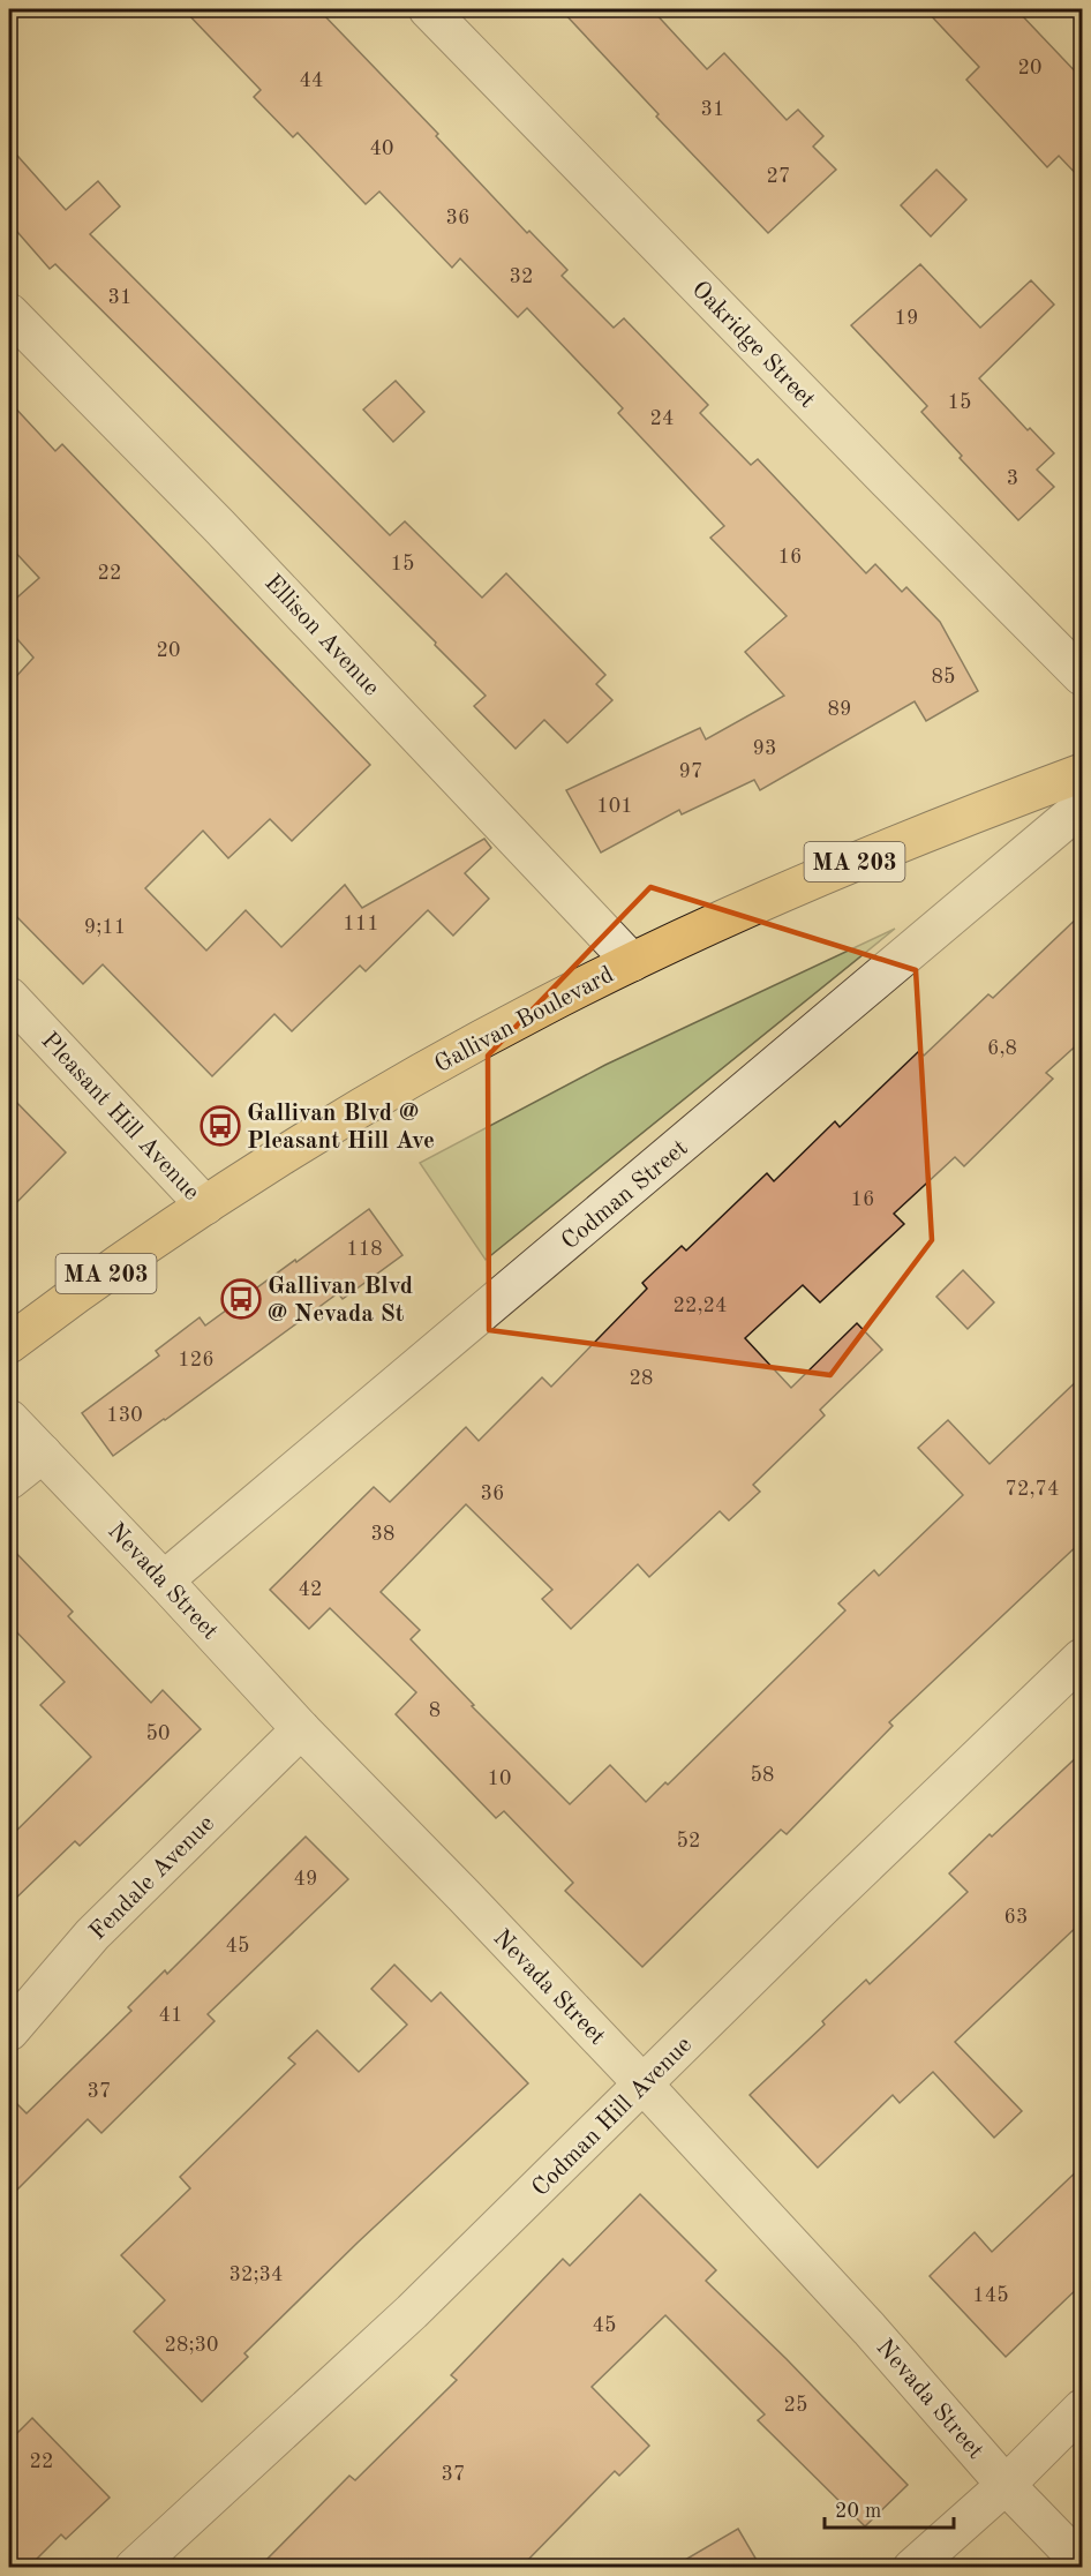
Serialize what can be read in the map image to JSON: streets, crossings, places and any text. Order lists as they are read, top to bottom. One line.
{"streets":{"highway":["MA 203","Gallivan Boulevard"],"street":["Oakridge Street","Ellison Avenue","Pleasant Hill Avenue","Codman Street","Nevada Street","Fendale Avenue","Codman Hill Avenue"]},"crossings":[["Ellison Avenue","Gallivan Boulevard"],["Gallivan Boulevard","Pleasant Hill Avenue"],["Codman Street","Nevada Street"],["Nevada Street","Fendale Avenue"],["Nevada Street","Codman Hill Avenue"]],"places":{"bus stop":["Gallivan Blvd @ Pleasant Hill Ave","Gallivan Blvd @ Nevada St"]},"house_numbers":["20","44","31","40","27","36","32","31","19","15","24","3","16","15","22","20","85","89","93","97","101","111","9;11","6,8","16","118","22,24","126","28","130","72,74","36","38","42","8","50","58","10","52","49","63","45","41","37","32;34","145","45","28;30","25","22","37"],"scale_bar":"20 m"}
